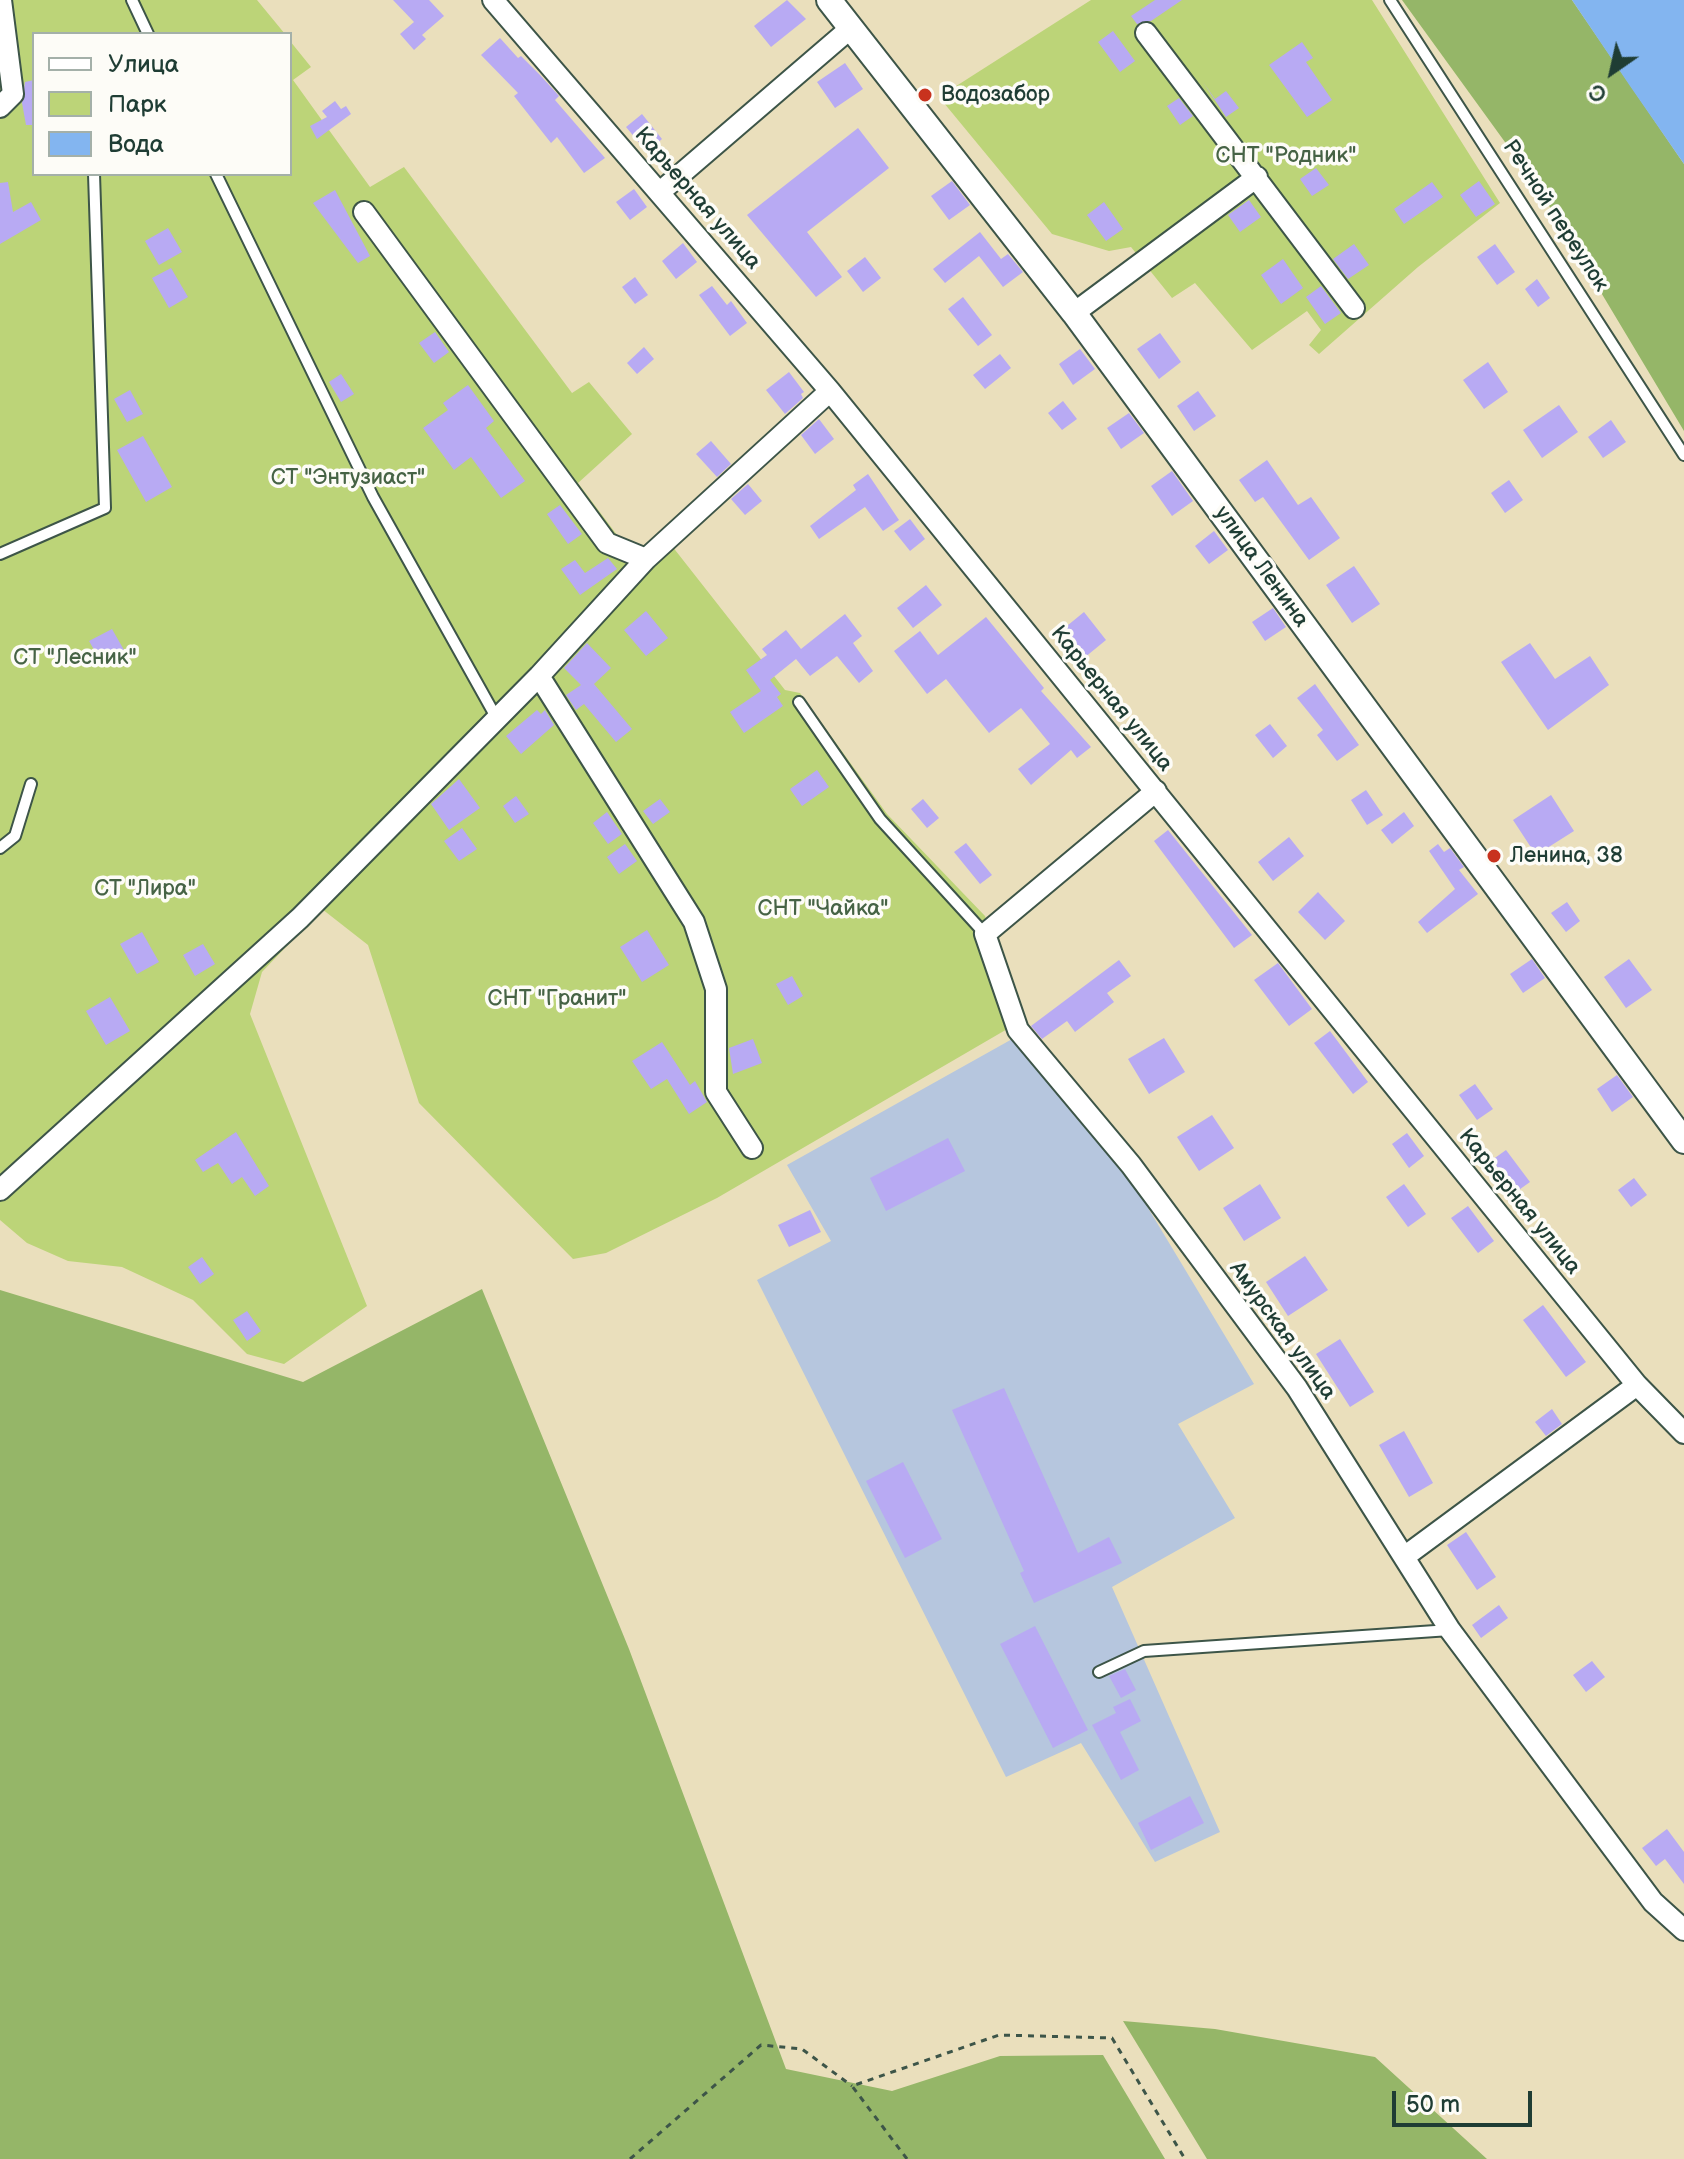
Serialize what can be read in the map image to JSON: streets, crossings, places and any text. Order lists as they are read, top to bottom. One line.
{"streets":{"street":["Карьерная улица","улица Ленина","Амурская улица"],"lane":["Речной переулок"]},"parks":["СНТ \"Родник\"","СТ \"Энтузиаст\"","СТ \"Лесник\"","СТ \"Лира\"","СНТ \"Чайка\"","СНТ \"Гранит\""],"places":["Водозабор","Ленина, 38"],"legend":["Улица","Парк","Вода"],"scale_bar":"50 m","north":"bottom left"}
